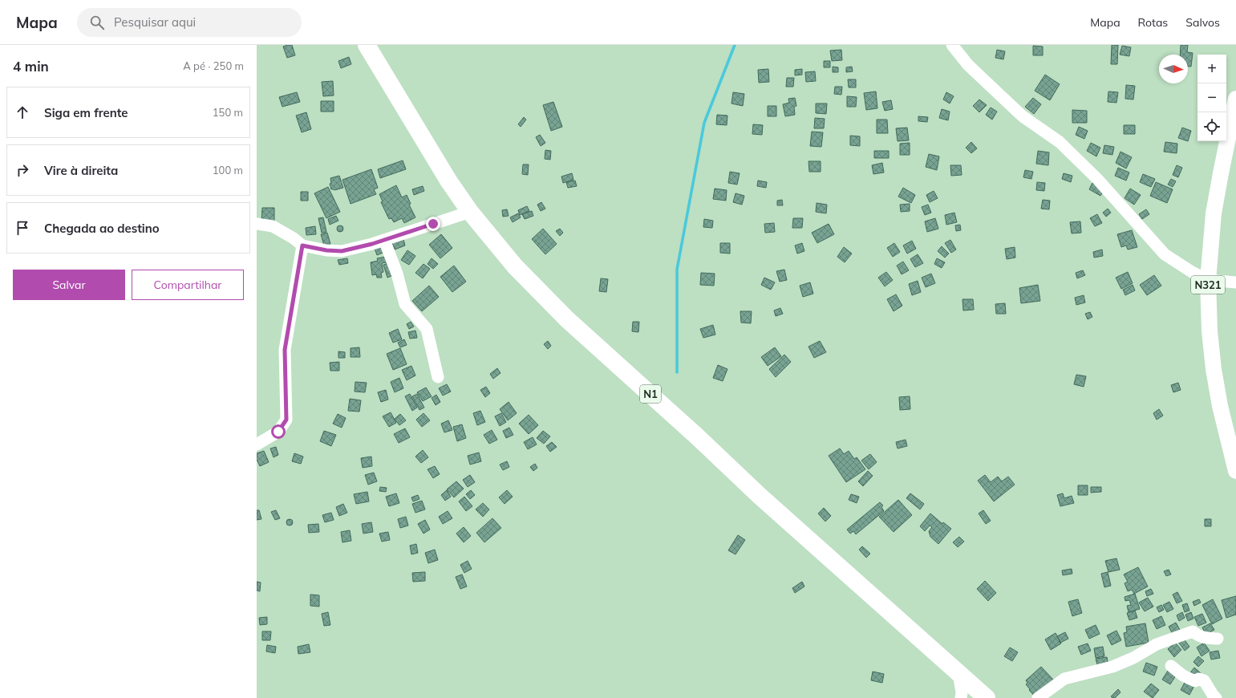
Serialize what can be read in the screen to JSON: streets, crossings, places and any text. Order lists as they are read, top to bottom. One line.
{"streets":{"highway":["N1"],"main road":["N321"]},"north":"right","page":{"header":"Mapa","search":"Pesquisar aqui","nav":["Mapa","Rotas","Salvos"],"heading":["4 min","A pé · 250 m"],"map_buttons":["+","−"],"list":[["Siga em frente","150 m"],["Vire à direita","100 m"],"Chegada ao destino"],"buttons":["Salvar","Compartilhar"]}}
